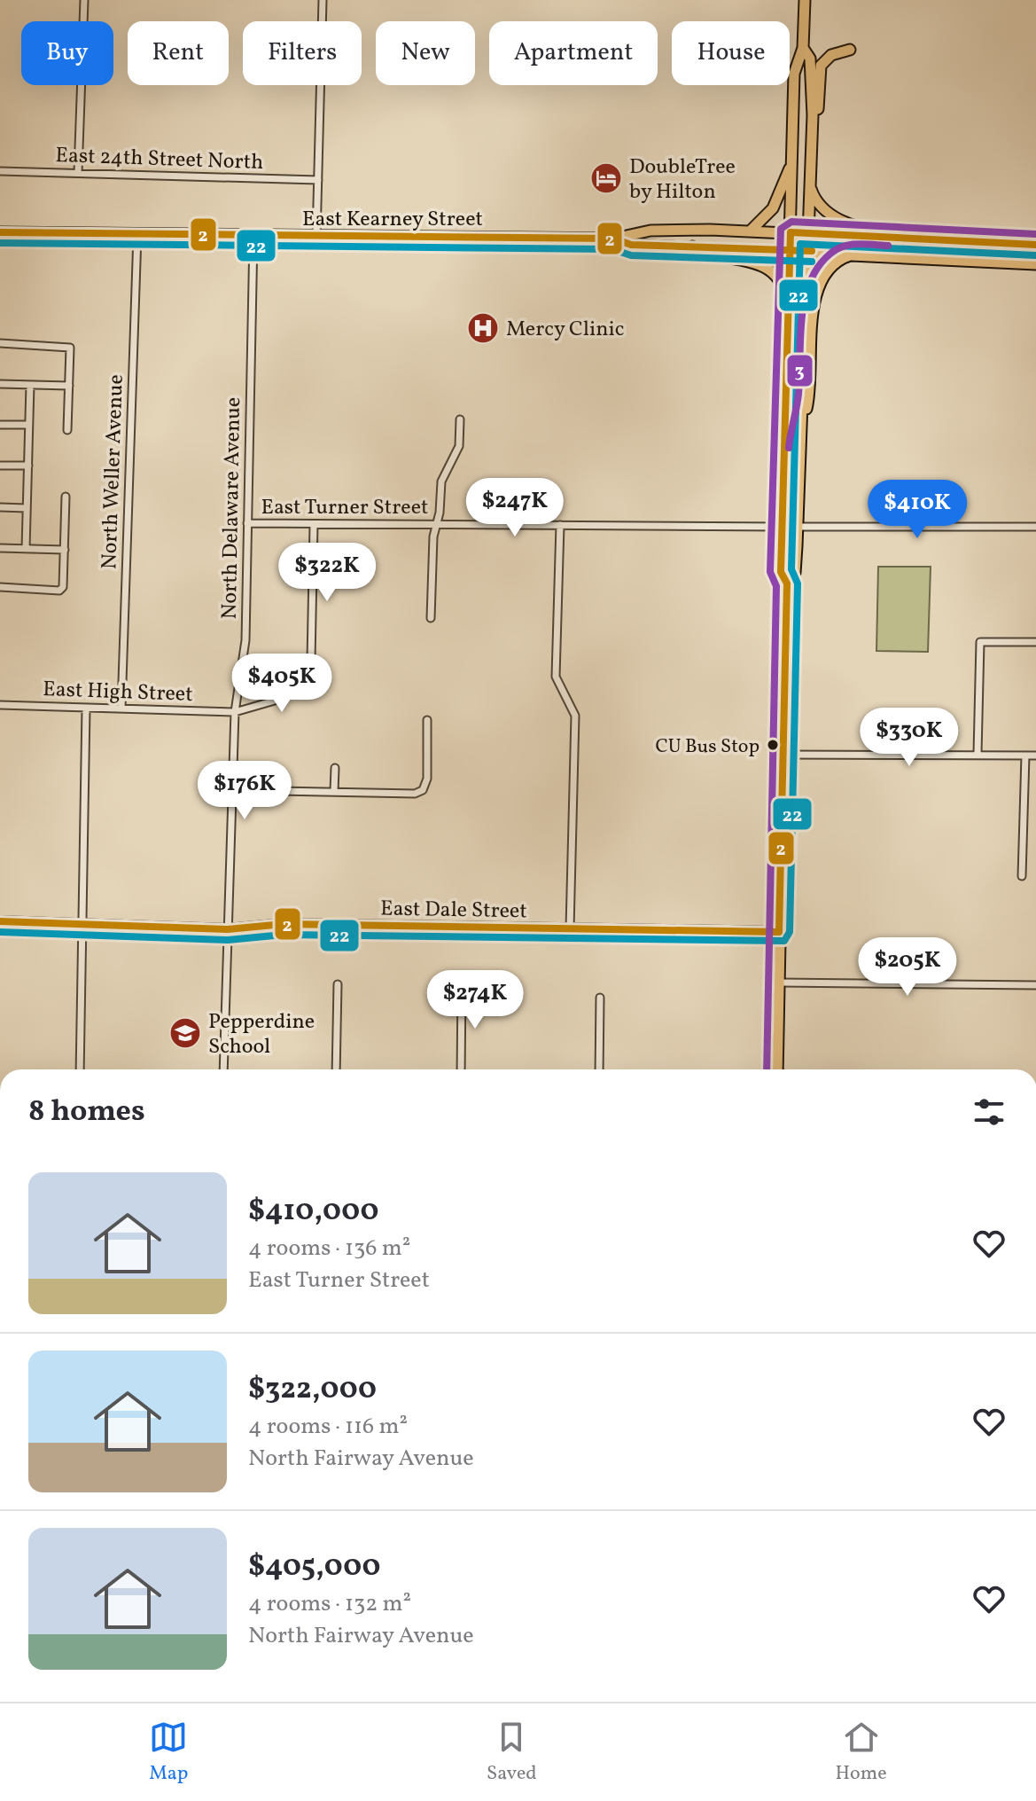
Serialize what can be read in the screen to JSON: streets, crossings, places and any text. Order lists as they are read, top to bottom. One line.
{"streets":{"main road":["East Kearney Street"],"street":["East 24th Street North","North Weller Avenue","East Turner Street","North Delaware Avenue","East High Street","East Dale Street"]},"crossings":[["East Kearney Street","North Weller Avenue"],["East Kearney Street","North Delaware Avenue"],["North Weller Avenue","East High Street"],["East Turner Street","North Delaware Avenue"],["East Turner Street","East High Street"],["North Delaware Avenue","East High Street"],["North Delaware Avenue","East Dale Street"]],"places":{"hotel":["DoubleTree by Hilton"],"hospital":["Mercy Clinic"],"other":["CU Bus Stop"],"school or university":["Pepperdine School"]},"lines":["transit line 3","transit line 2","transit line 22"],"page":{"chip":["Buy","Rent","Filters","New","Apartment","House"],"price":["$247K","$410K","$322K","$405K","$330K","$176K","$205K","$274K"],"heading":"8 homes","list":[{"name":"$410,000","note":"4 rooms · 136 m² · East Turner Street"},{"name":"$322,000","note":"4 rooms · 116 m² · North Fairway Avenue"},{"name":"$405,000","note":"4 rooms · 132 m² · North Fairway Avenue"}],"tabs":["Map","Saved","Home"]}}
